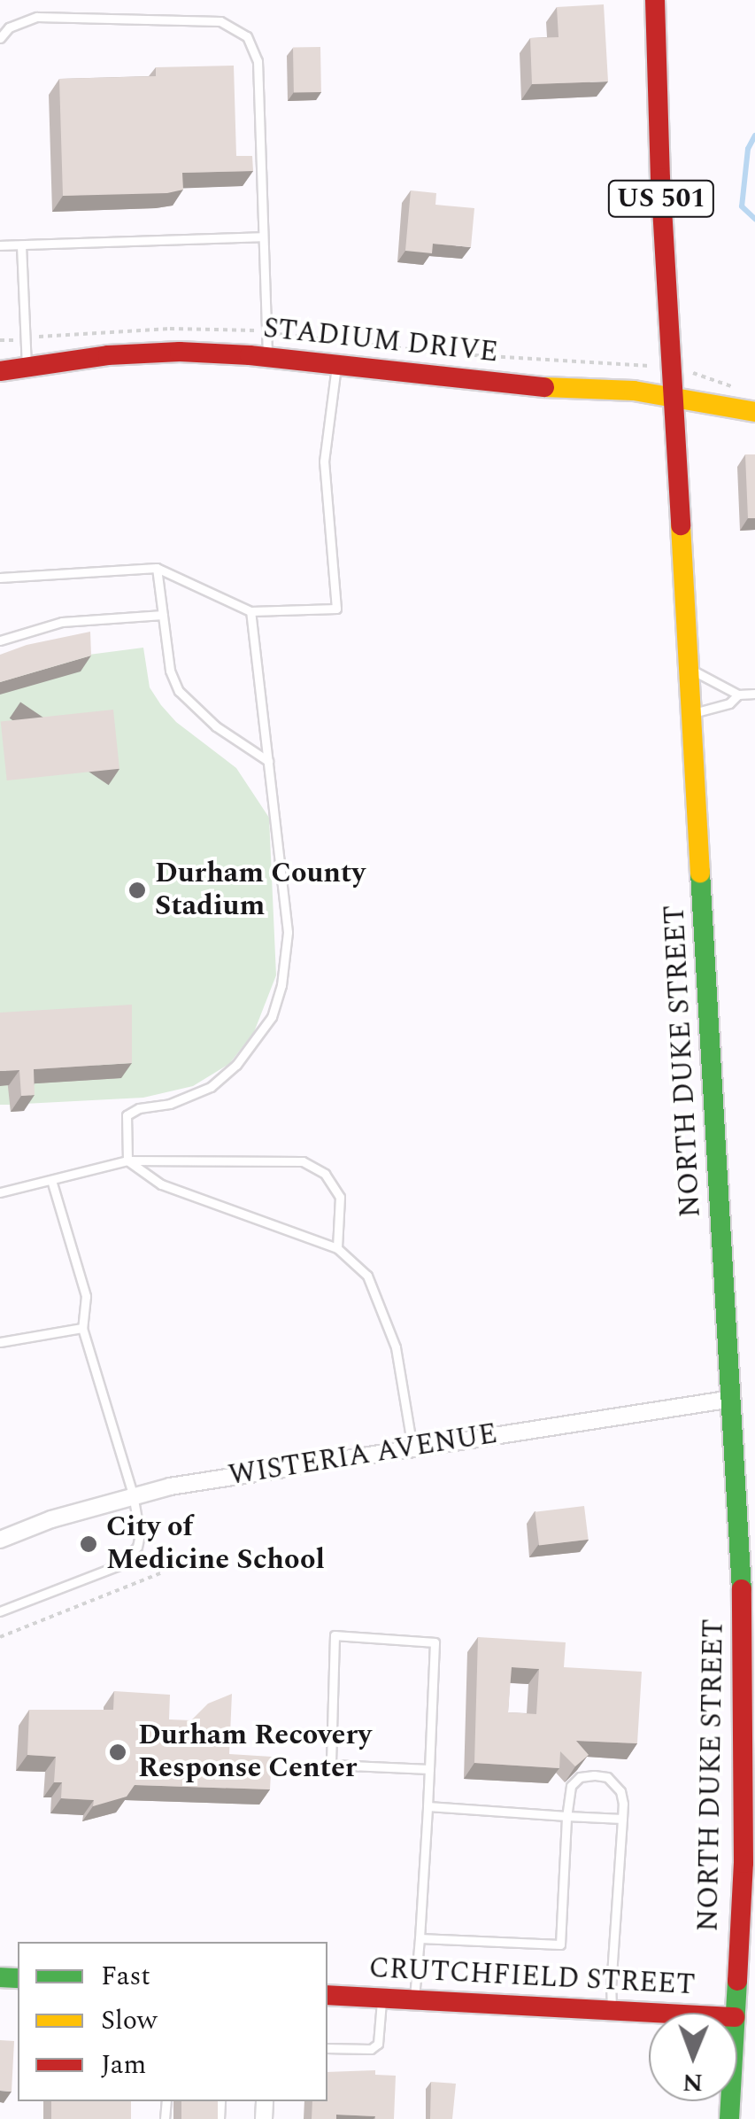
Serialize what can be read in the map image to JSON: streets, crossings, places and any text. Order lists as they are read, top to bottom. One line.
{"streets":{"main road":["US 501","STADIUM DRIVE","NORTH DUKE STREET","CRUTCHFIELD STREET"],"street":["WISTERIA AVENUE"]},"crossings":[["STADIUM DRIVE","NORTH DUKE STREET"],["NORTH DUKE STREET","WISTERIA AVENUE"]],"places":["Durham County Stadium","City of Medicine School","Durham Recovery Response Center"],"legend":["Fast","Slow","Jam"],"north":"bottom"}
